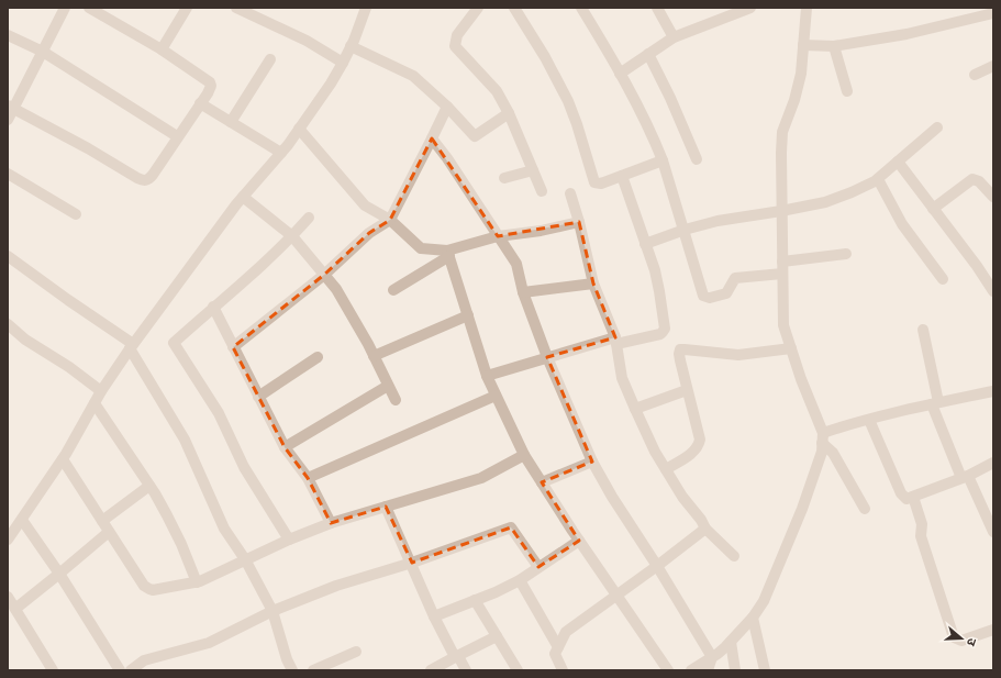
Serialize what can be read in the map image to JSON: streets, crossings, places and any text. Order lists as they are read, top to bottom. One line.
{"north":"right"}
